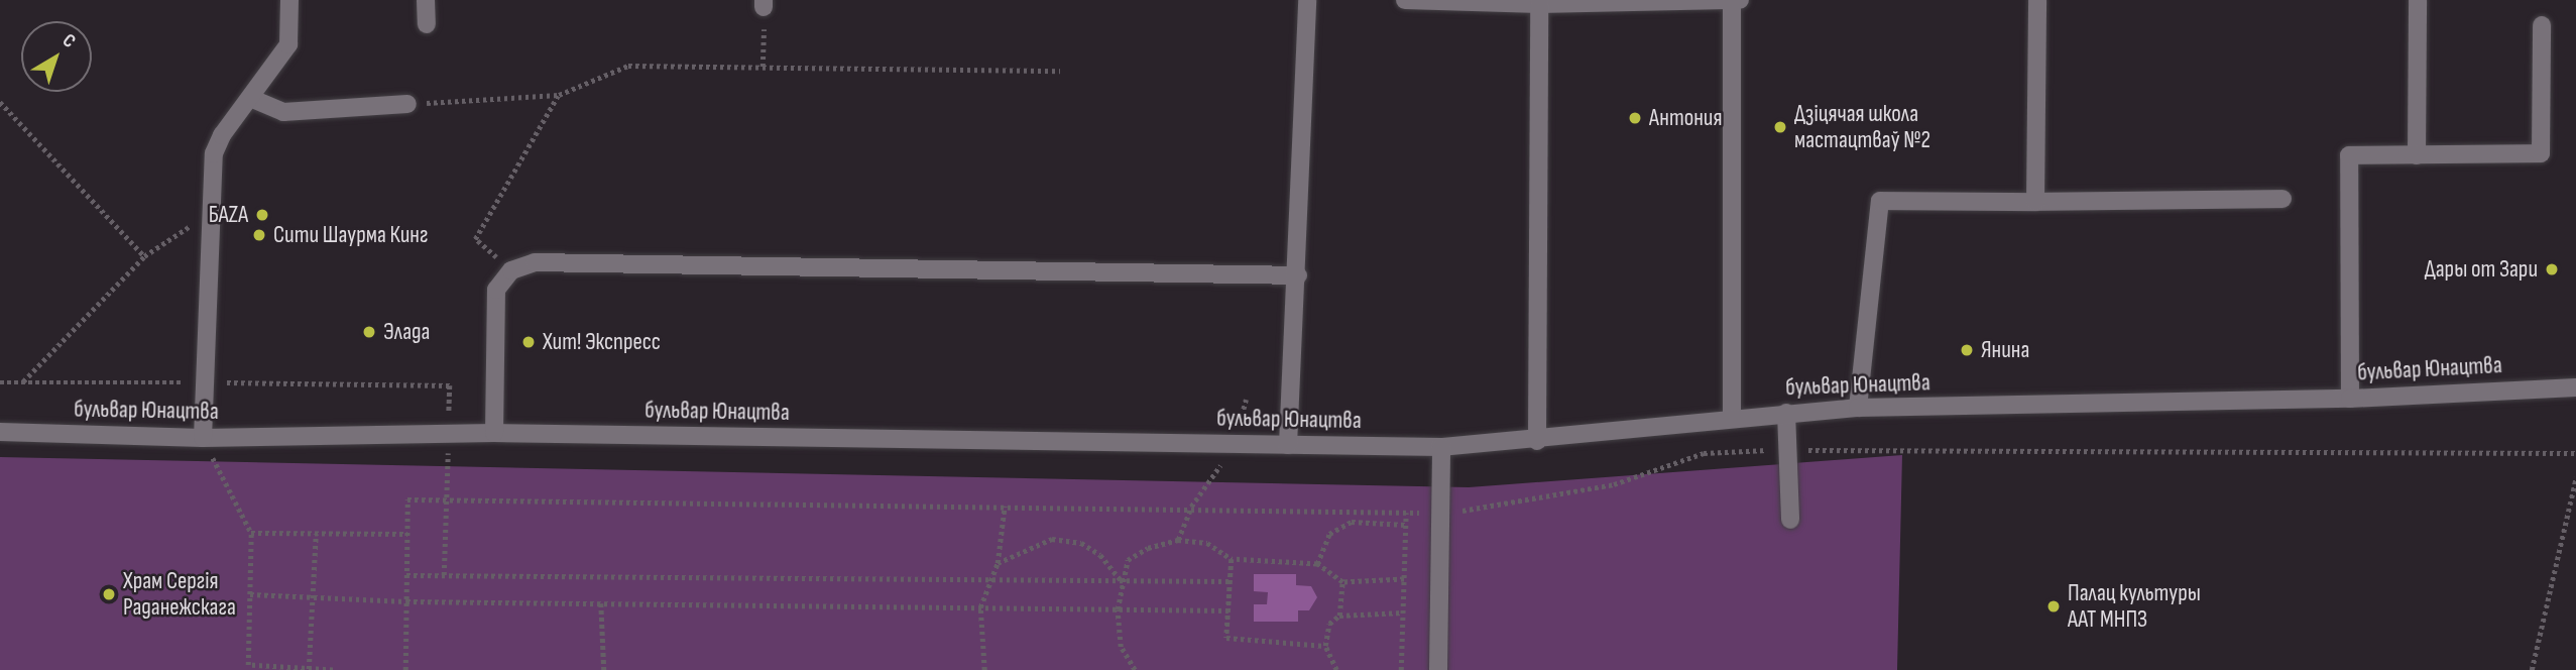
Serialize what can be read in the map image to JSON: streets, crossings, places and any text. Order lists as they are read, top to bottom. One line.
{"streets":{"street":["бульвар Юнацтва"]},"places":["Антония","Дзіцячая школа мастацтваў №2","БАZA","Сити Шаурма Кинг","Дары от Зари","Элада","Хит! Экспресс","Янина","Храм Сергія Раданежскага","Палац культуры ААТ МНПЗ"],"north":"top right"}
